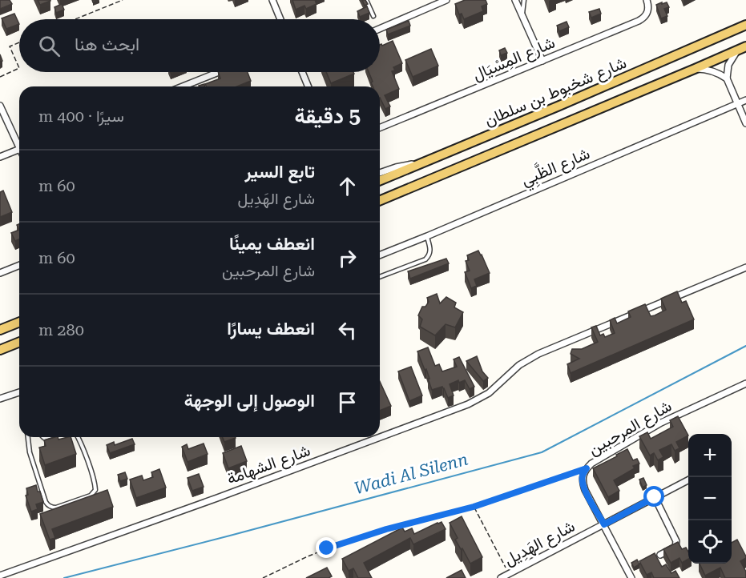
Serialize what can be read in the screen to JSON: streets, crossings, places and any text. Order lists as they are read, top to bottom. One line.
{"streets":{"main road":["شارع شخبوط بن سلطان"],"street":["شارع المِسْيَال","شارع الظَّبِي","شارع المرحبين","شارع الشهامة","شارع الهَدِيل"]},"crossings":[["شارع المرحبين","شارع الهَدِيل"]],"water":["Wadi Al Silenn"],"page":{"search":"ابحث هنا","heading":["5 دقيقة","سيرًا · 400 m"],"list":[["تابع السير","شارع الهَدِيل","60 m"],["انعطف يمينًا","شارع المرحبين","60 m"],["انعطف يسارًا","280 m"],"الوصول إلى الوجهة"],"map_buttons":["+","−"]}}
